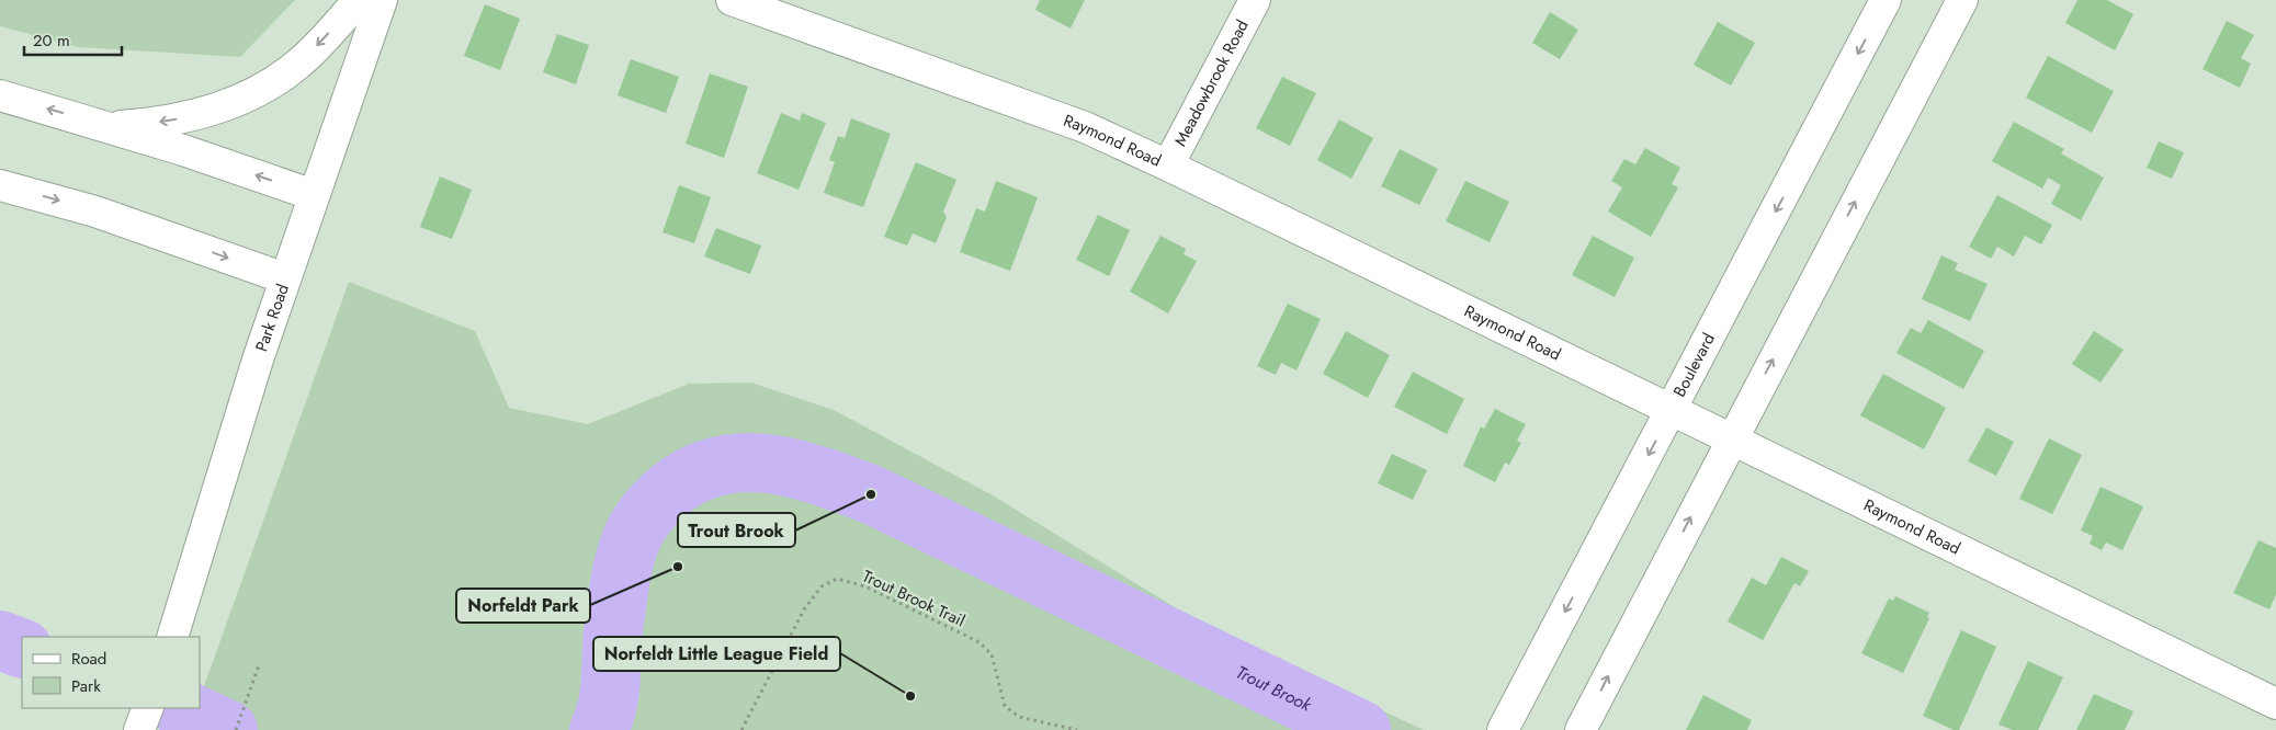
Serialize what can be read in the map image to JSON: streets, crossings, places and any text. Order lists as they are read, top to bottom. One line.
{"streets":{"main road":["Meadowbrook Road","Raymond Road","Park Road","Boulevard"],"path":["Trout Brook Trail"]},"crossings":[["Meadowbrook Road","Raymond Road"],["Raymond Road","Boulevard"]],"water":["Trout Brook"],"places":["Trout Brook","Norfeldt Park","Norfeldt Little League Field"],"legend":["Road","Park"],"scale_bar":"20 m"}
